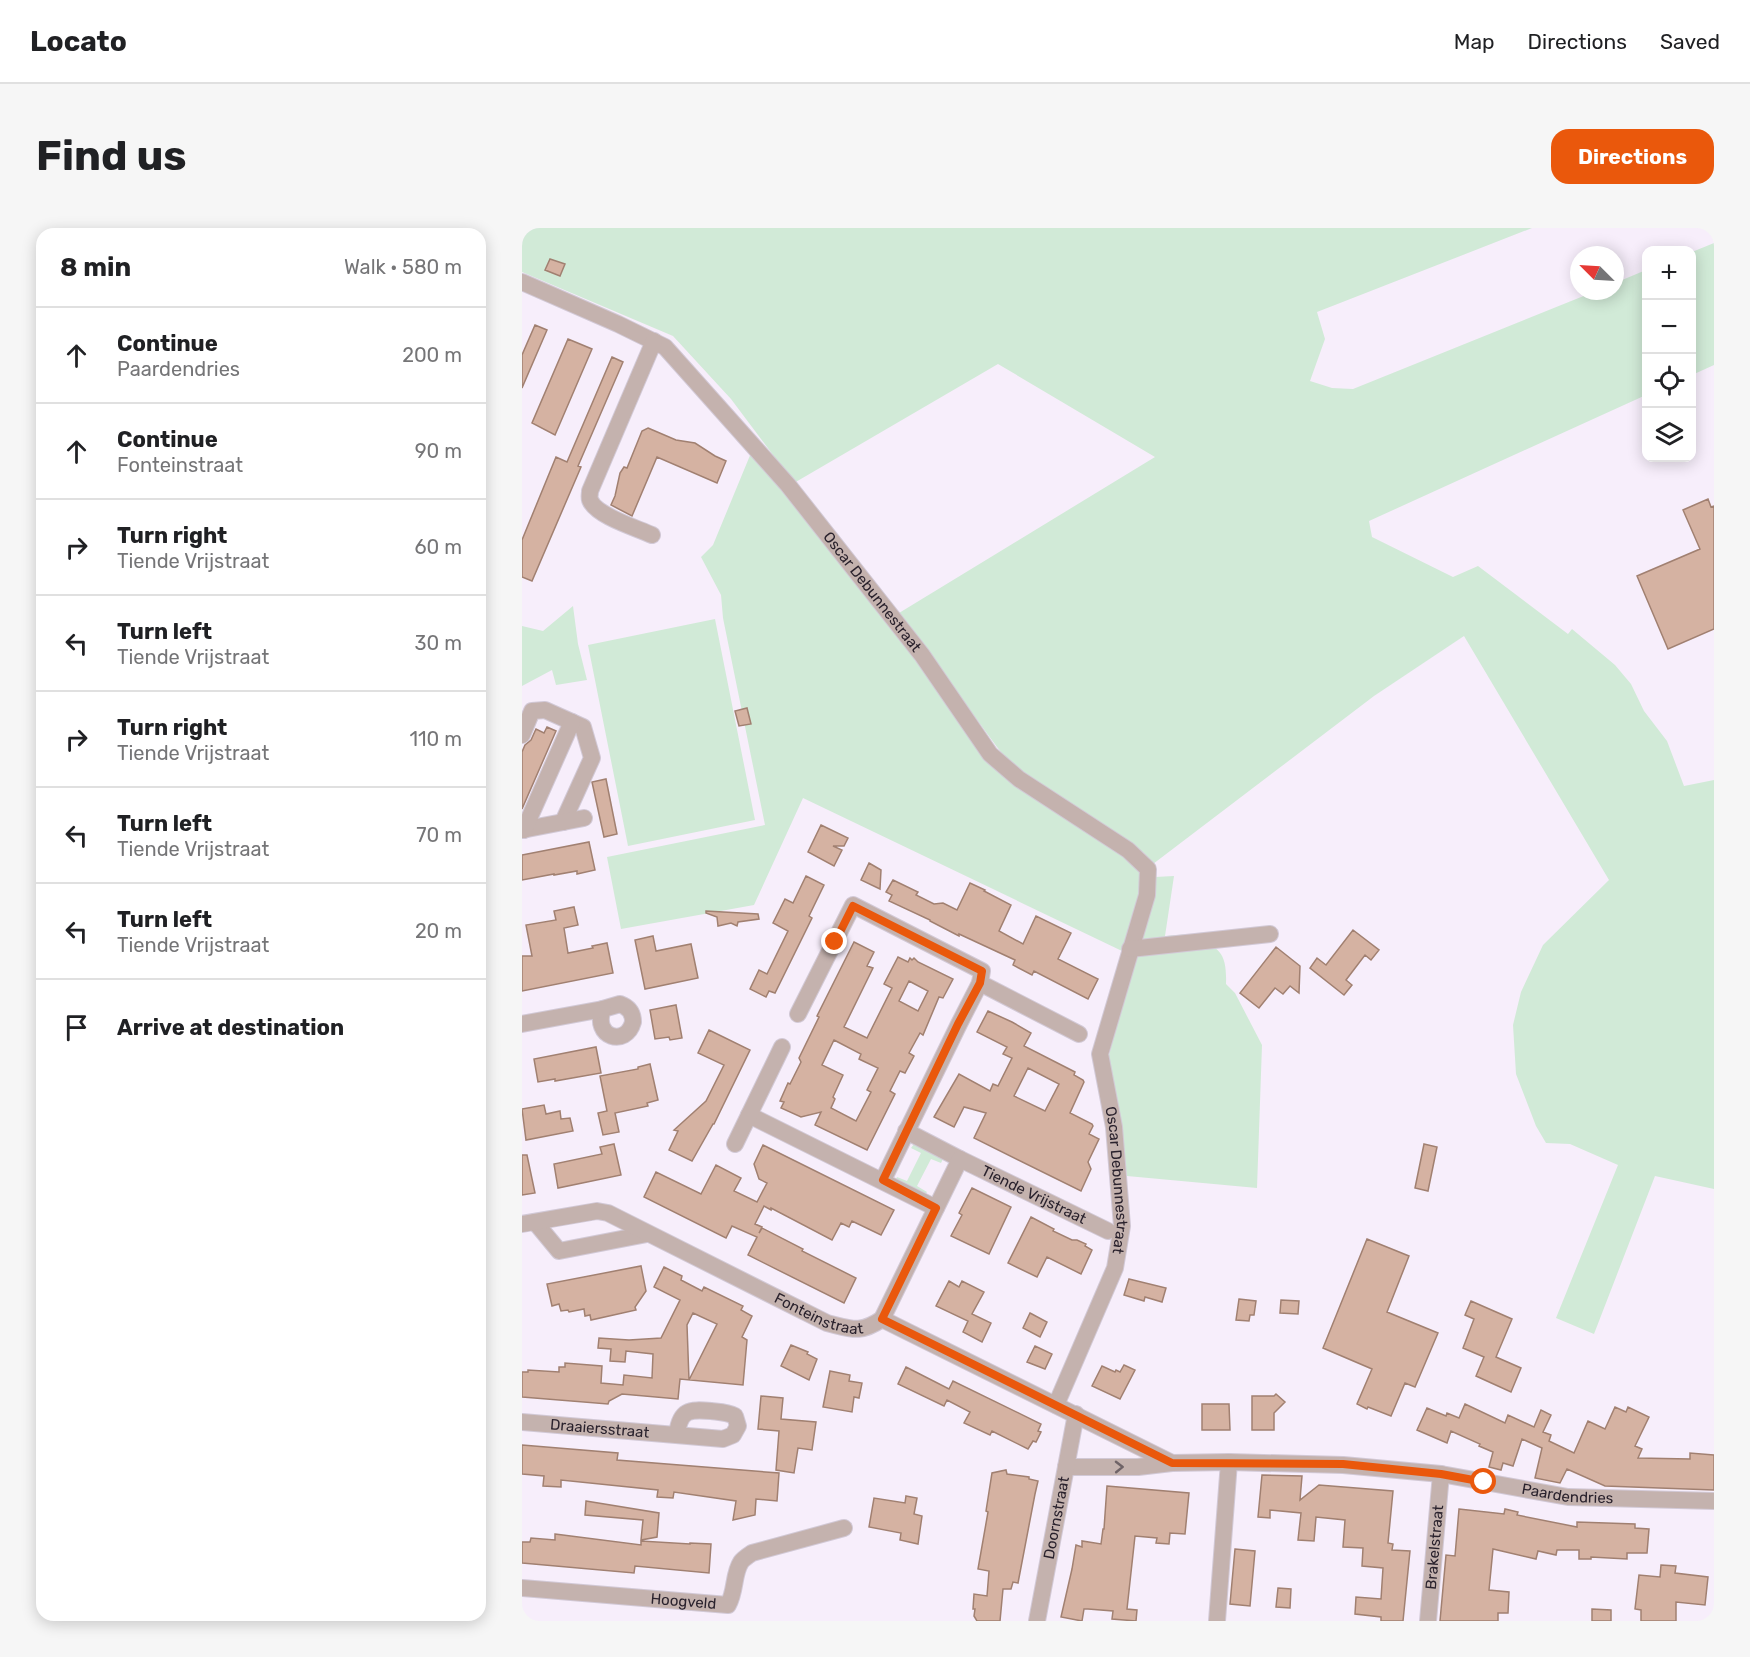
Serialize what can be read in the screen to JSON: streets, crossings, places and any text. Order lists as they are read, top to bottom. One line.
{"streets":{"street":["Oscar Debunnestraat","Tiende Vrijstraat","Fonteinstraat","Draaiersstraat","Paardendries","Doornstraat","Brakelstraat","Hoogveld"]},"crossings":[["Oscar Debunnestraat","Fonteinstraat"],["Oscar Debunnestraat","Paardendries"],["Fonteinstraat","Paardendries"],["Paardendries","Doornstraat"],["Paardendries","Brakelstraat"]],"north":"top left","page":{"header":"Locato","nav":["Map","Directions","Saved"],"buttons":"Directions","title":"Find us","heading":["8 min","Walk · 580 m"],"map_buttons":["+","−"],"list":[["Continue","Paardendries","200 m"],["Continue","Fonteinstraat","90 m"],["Turn right","Tiende Vrijstraat","60 m"],["Turn left","Tiende Vrijstraat","30 m"],["Turn right","Tiende Vrijstraat","110 m"],["Turn left","Tiende Vrijstraat","70 m"],["Turn left","Tiende Vrijstraat","20 m"],"Arrive at destination"]}}
